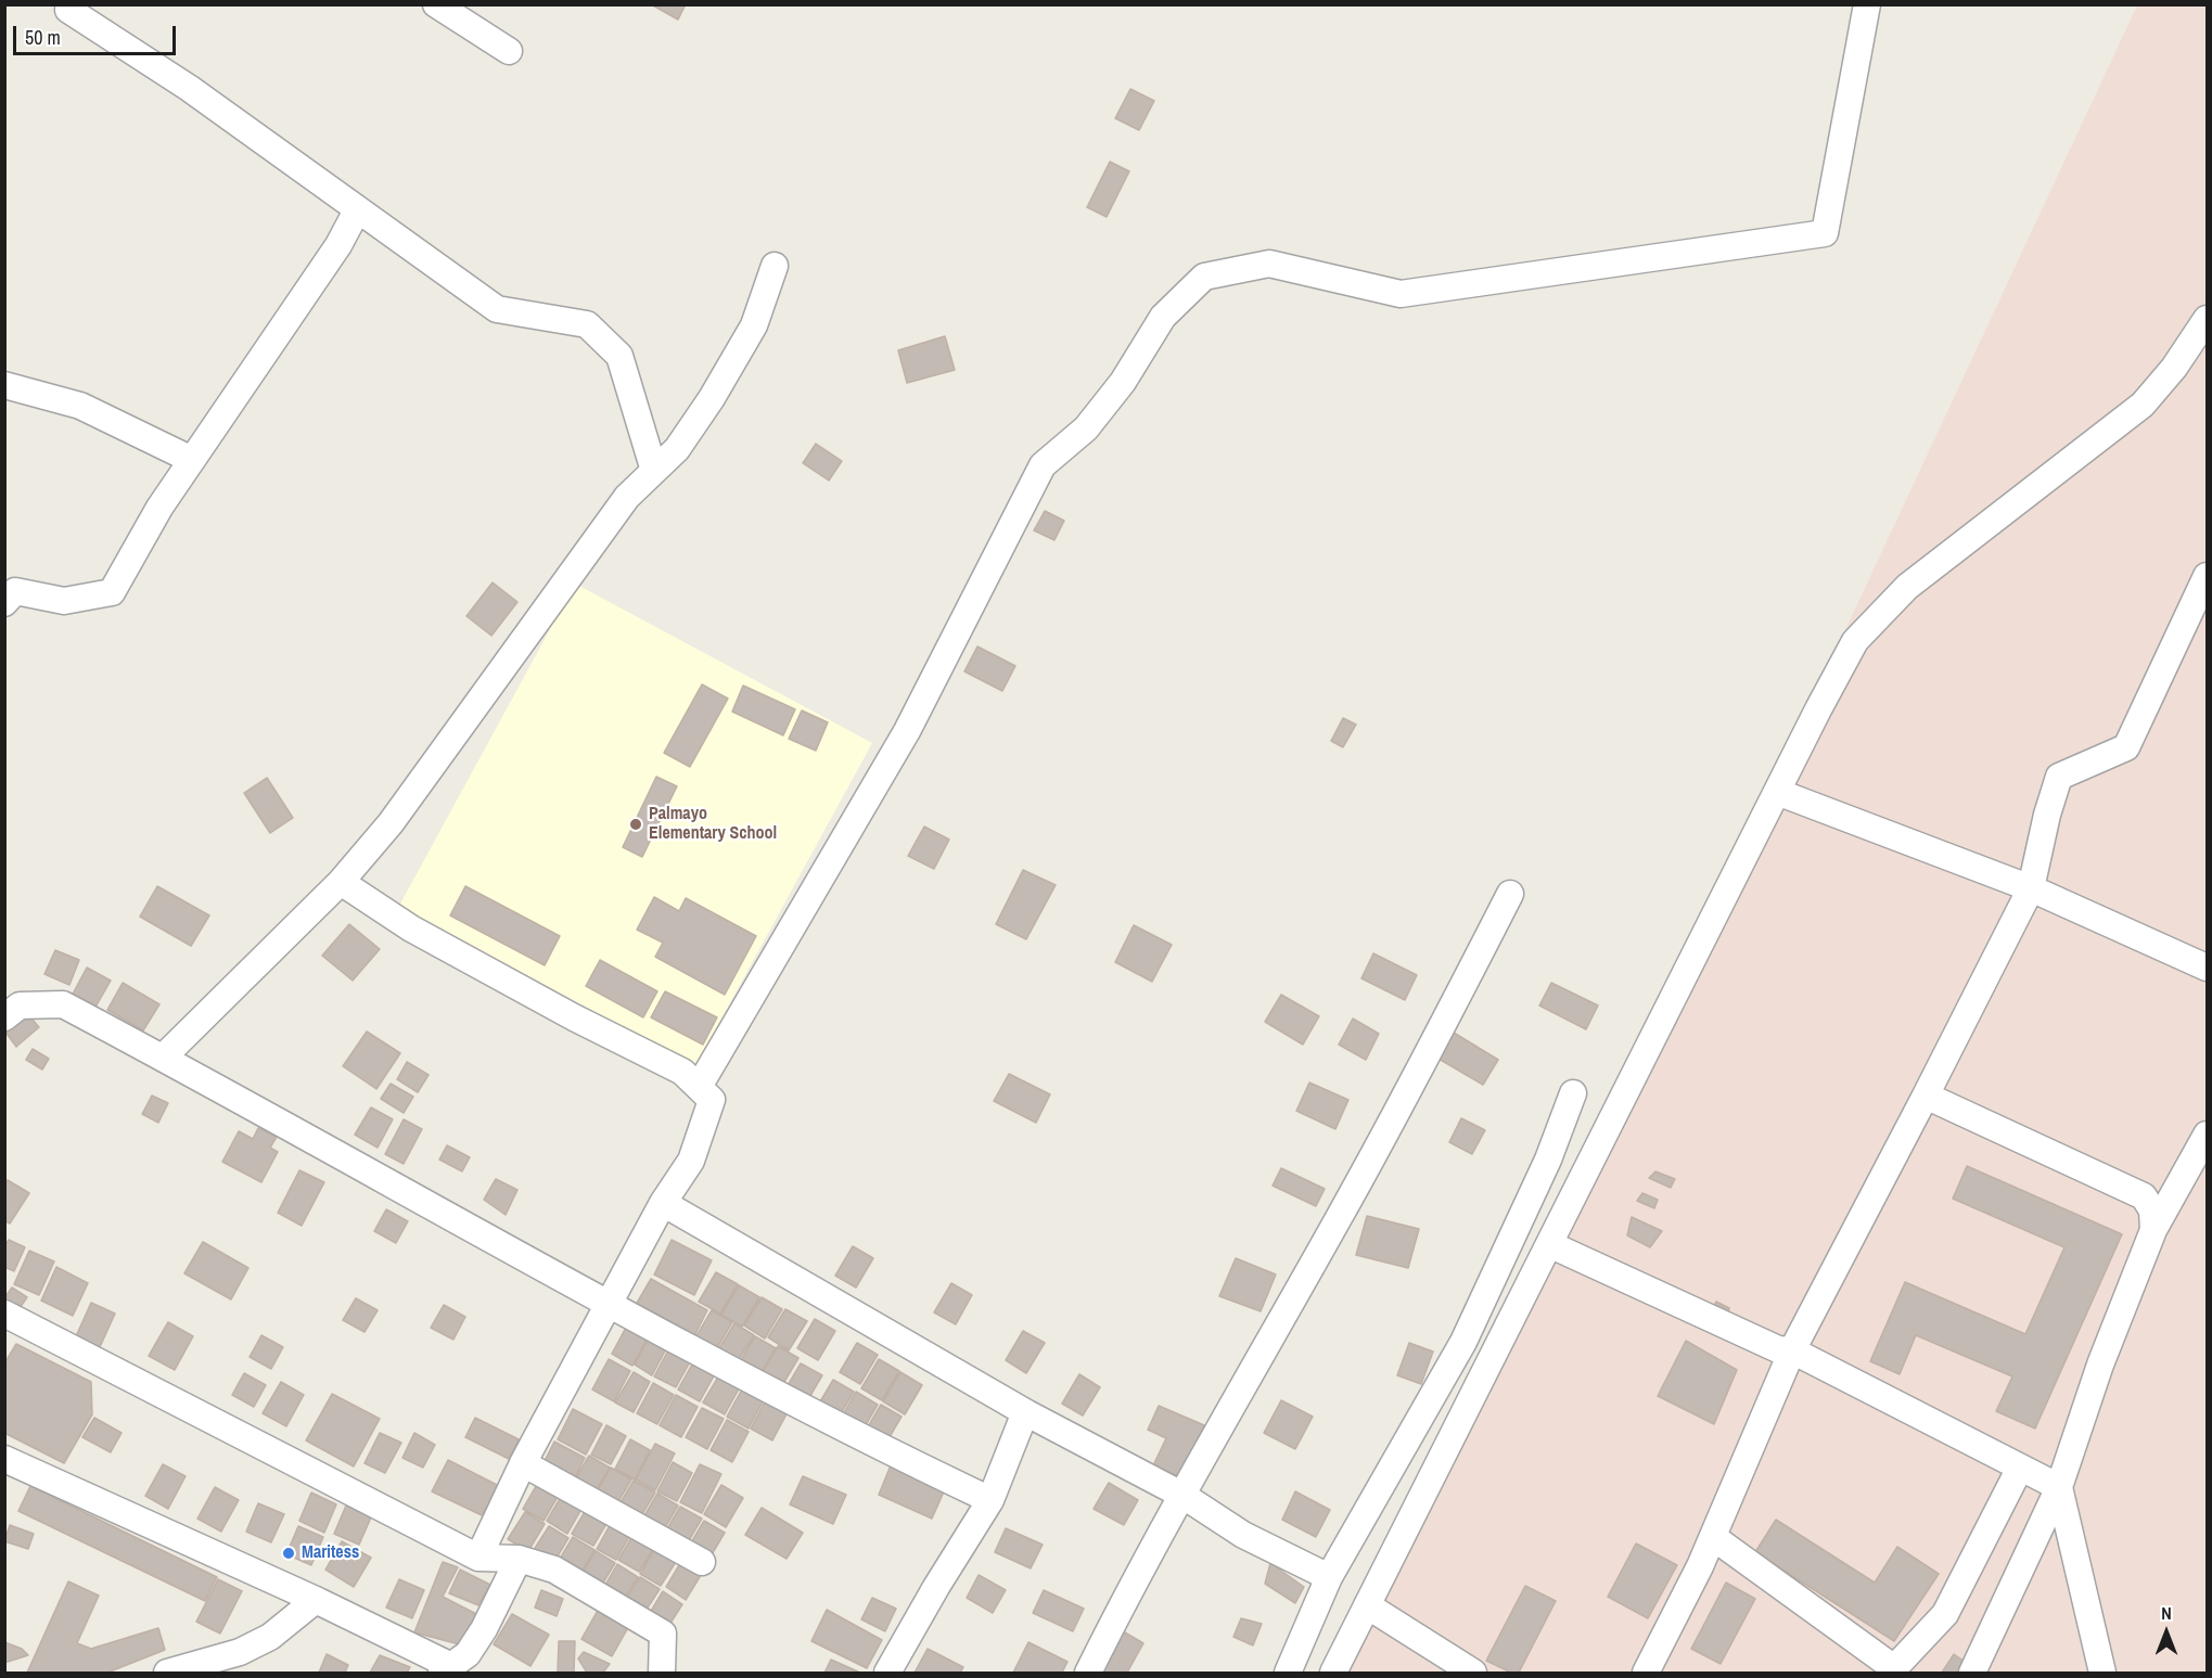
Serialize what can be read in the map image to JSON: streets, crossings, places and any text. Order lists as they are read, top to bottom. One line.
{"places":["Palmayo Elementary School","Maritess"],"scale_bar":"50 m","north":"top"}
